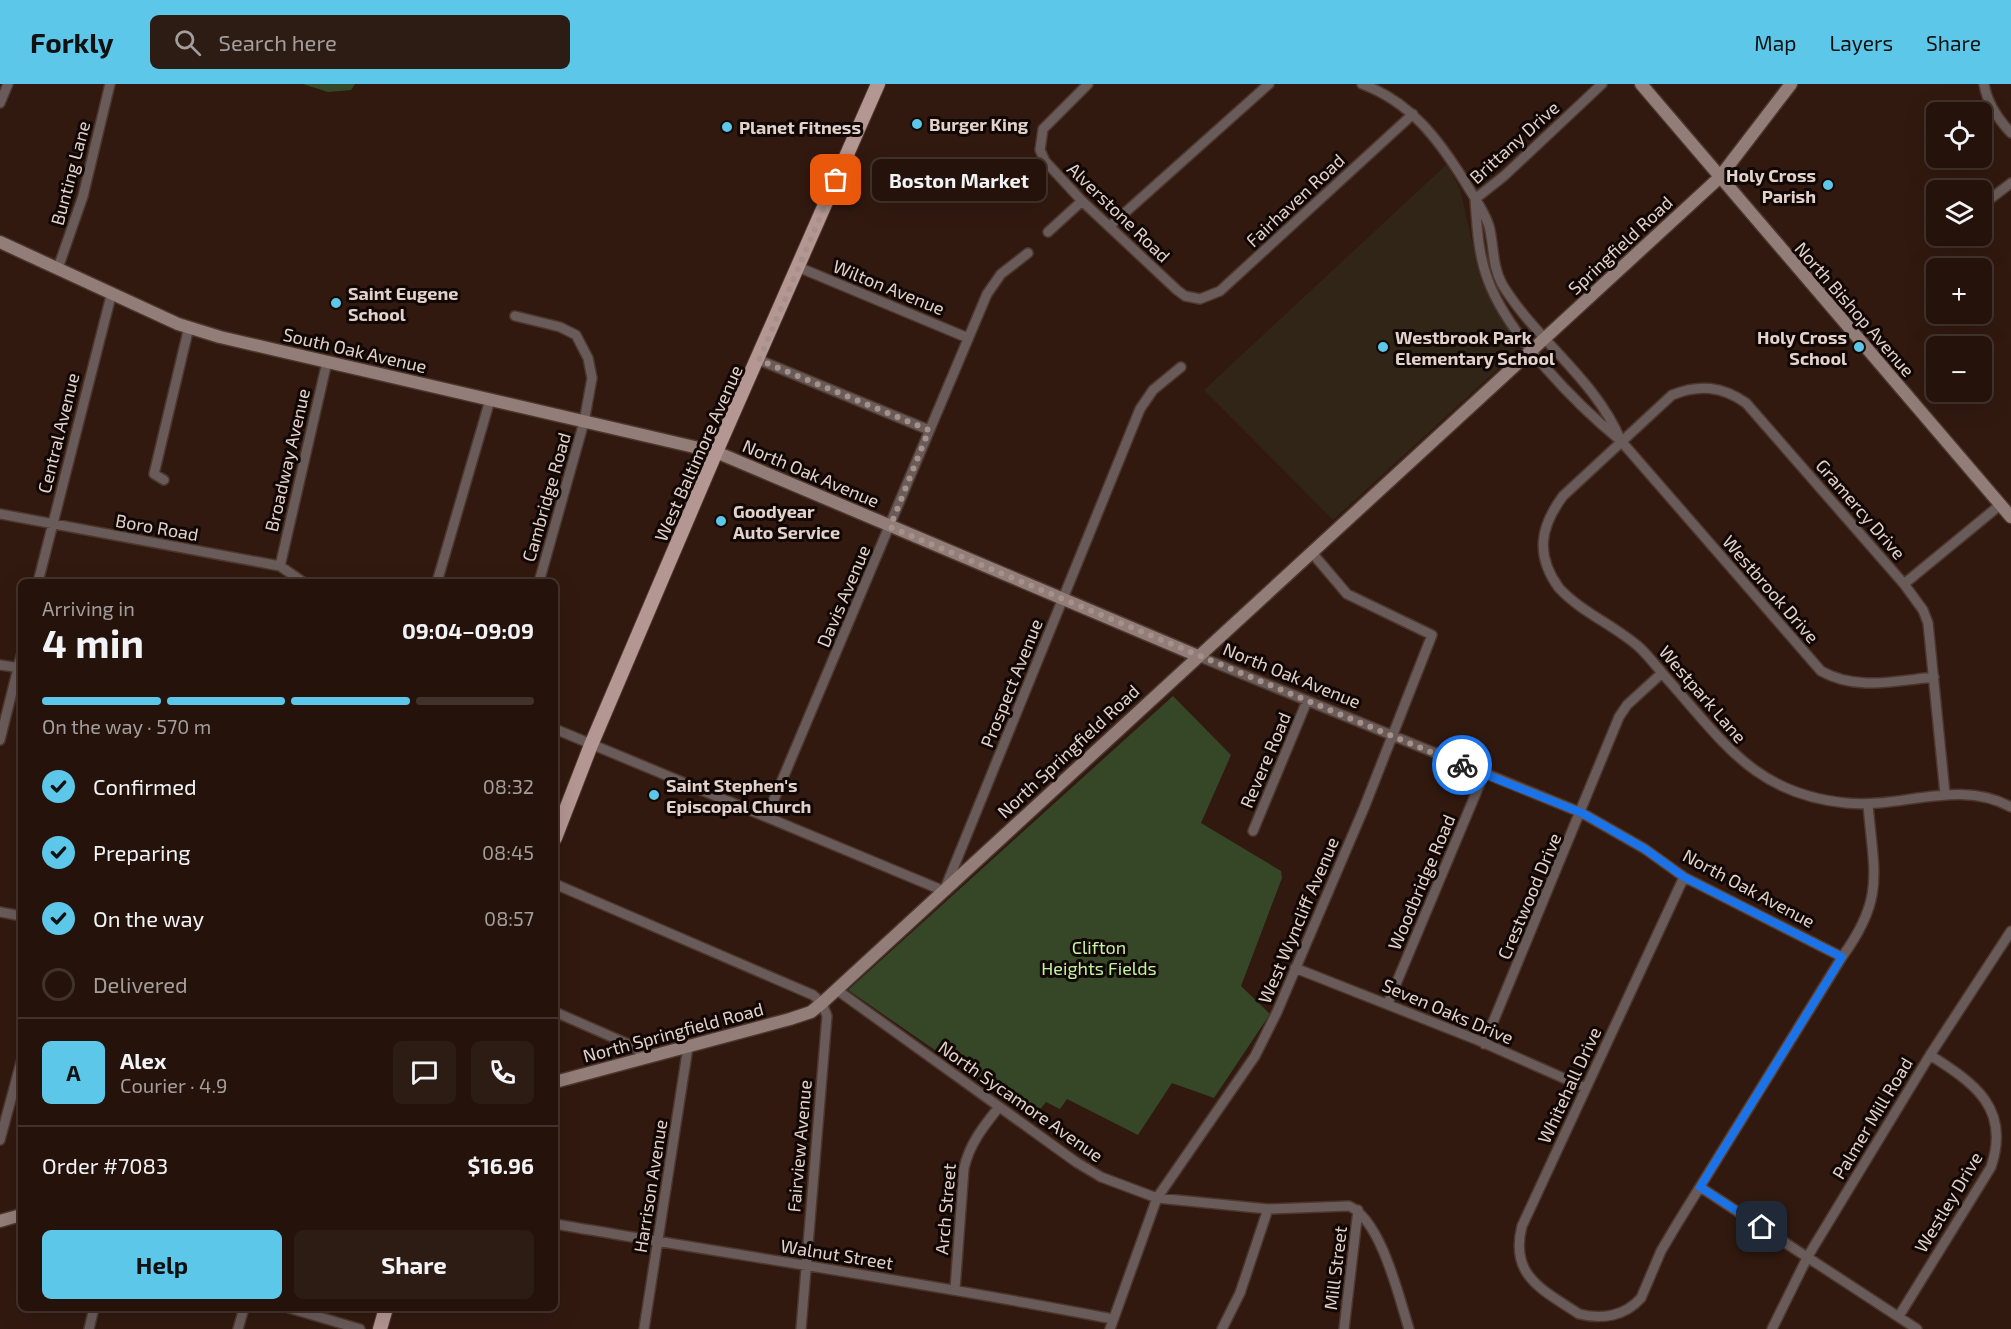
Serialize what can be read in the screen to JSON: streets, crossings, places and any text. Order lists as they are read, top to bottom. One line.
{"streets":{"main road":["Springfield Road","North Bishop Avenue","South Oak Avenue","West Baltimore Avenue","North Oak Avenue","North Springfield Road"],"street":["Brittany Drive","Bunting Lane","Fairhaven Road","Alverstone Road","Wilton Avenue","Central Avenue","Broadway Avenue","Cambridge Road","Gramercy Drive","Boro Road","Westbrook Drive","Davis Avenue","Prospect Avenue","Westpark Lane","Revere Road","Woodbridge Road","Crestwood Drive","West Wyncliff Avenue","Seven Oaks Drive","Whitehall Drive","North Sycamore Avenue","Palmer Mill Road","Fairview Avenue","Harrison Avenue","Westley Drive","Arch Street","Walnut Street","Mill Street"]},"crossings":[["Brittany Drive","Westbrook Drive"],["Bunting Lane","South Oak Avenue"],["Fairhaven Road","Alverstone Road"],["Fairhaven Road","Westbrook Drive"],["Springfield Road","North Bishop Avenue"],["Springfield Road","Westbrook Drive"],["Springfield Road","North Springfield Road"],["Wilton Avenue","West Baltimore Avenue"],["Wilton Avenue","Davis Avenue"],["South Oak Avenue","Central Avenue"],["South Oak Avenue","West Baltimore Avenue"],["South Oak Avenue","Broadway Avenue"],["South Oak Avenue","North Oak Avenue"],["South Oak Avenue","Cambridge Road"],["Central Avenue","Boro Road"],["West Baltimore Avenue","North Oak Avenue"],["Broadway Avenue","Boro Road"],["North Oak Avenue","Davis Avenue"],["North Oak Avenue","Prospect Avenue"],["North Oak Avenue","North Springfield Road"],["North Oak Avenue","Revere Road"],["North Oak Avenue","Woodbridge Road"],["North Oak Avenue","Crestwood Drive"],["North Oak Avenue","West Wyncliff Avenue"],["North Oak Avenue","Whitehall Drive"],["Gramercy Drive","Westbrook Drive"],["Gramercy Drive","Westpark Lane"],["Westbrook Drive","Westpark Lane"],["Westbrook Drive","North Springfield Road"],["Prospect Avenue","North Springfield Road"],["Westpark Lane","Crestwood Drive"],["North Springfield Road","West Wyncliff Avenue"],["North Springfield Road","North Sycamore Avenue"],["North Springfield Road","Fairview Avenue"],["North Springfield Road","Harrison Avenue"],["Woodbridge Road","Seven Oaks Drive"],["Crestwood Drive","Seven Oaks Drive"],["West Wyncliff Avenue","Seven Oaks Drive"],["West Wyncliff Avenue","North Sycamore Avenue"],["West Wyncliff Avenue","Walnut Street"],["Seven Oaks Drive","Whitehall Drive"],["North Sycamore Avenue","Arch Street"],["North Sycamore Avenue","Mill Street"],["Palmer Mill Road","Westley Drive"],["Fairview Avenue","Walnut Street"],["Harrison Avenue","Walnut Street"],["Arch Street","Walnut Street"]],"parks":["Clifton Heights Fields"],"places":["Burger King","Planet Fitness","Boston Market","Holy Cross Parish","Saint Eugene School","Westbrook Park Elementary School","Holy Cross School","Goodyear Auto Service","Saint Stephen's Episcopal Church"],"page":{"header":"Forkly","search":"Search here","nav":["Map","Layers","Share"],"map_buttons":["+","−"],"bubble":"Boston Market","heading":["4 min","Arriving in","09:04–09:09"],"panel":["Alex","Courier · 4.9","Order #7083","$16.96"],"bar":"On the way · 570 m","list":[["Confirmed","08:32"],["Preparing","08:45"],["On the way","08:57"],"Delivered"],"round":"A","buttons":["Help","Share"]}}
